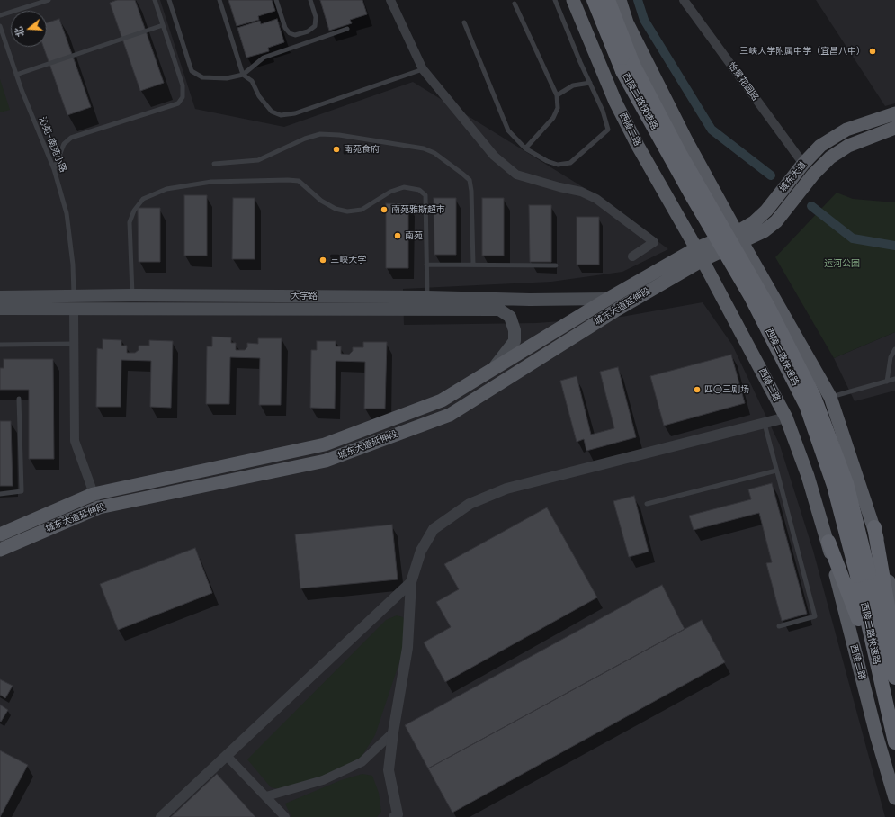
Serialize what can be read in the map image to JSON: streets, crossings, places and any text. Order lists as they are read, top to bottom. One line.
{"streets":{"highway":["西陵二路快速路"],"main road":["西陵二路","城东大道","大学路","城东大道延伸段"],"street":["怡景花园路"],"lane":["沁苑-南苑小路"]},"crossings":[["怡景花园路","城东大道"],["西陵二路","城东大道"],["西陵二路","城东大道延伸段"],["沁苑-南苑小路","大学路"],["城东大道","城东大道延伸段"],["大学路","城东大道延伸段"]],"parks":["运河公园"],"places":["三峡大学附属中学（宜昌八中）","南苑食府","南苑雅斯超市","南苑","三峡大学","四〇三剧场"],"north":"left"}
